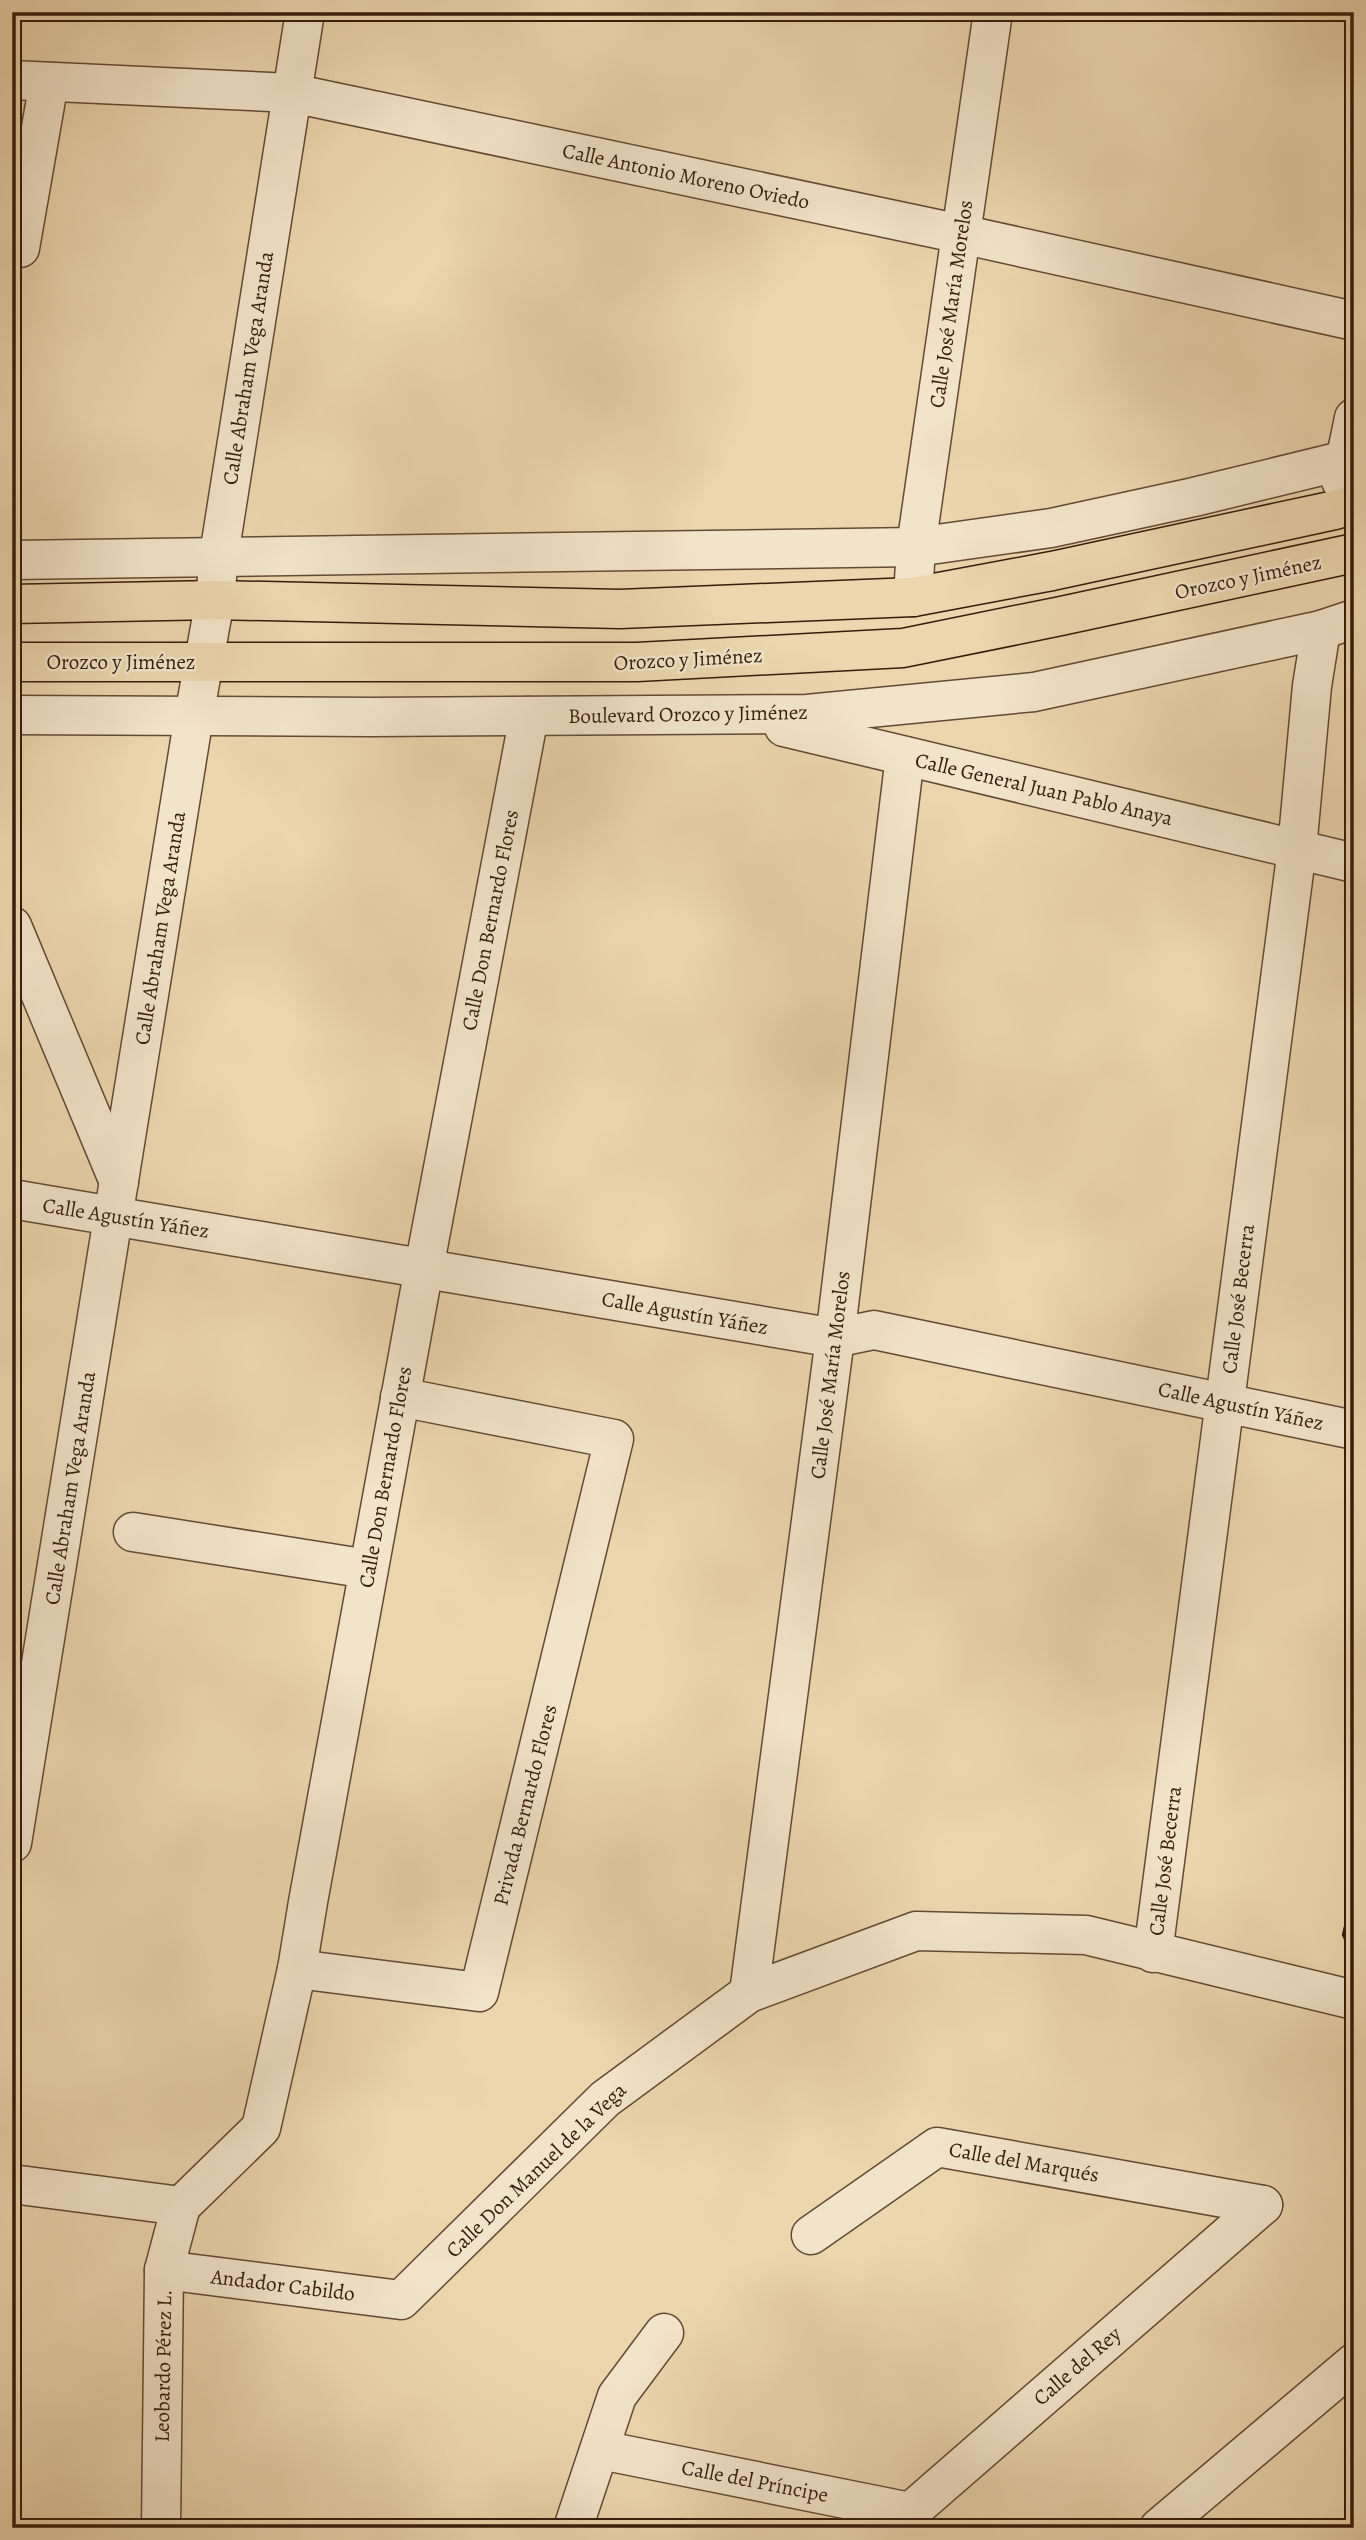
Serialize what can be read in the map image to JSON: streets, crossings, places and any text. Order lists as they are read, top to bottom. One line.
{"streets":{"highway":["Orozco y Jiménez"],"street":["Calle Antonio Moreno Oviedo","Calle José María Morelos","Calle Abraham Vega Aranda","Boulevard Orozco y Jiménez","Calle General Juan Pablo Anaya","Calle Don Bernardo Flores","Calle Agustín Yáñez","Calle José Becerra","Privada Bernardo Flores","Calle del Marqués","Calle Don Manuel de la Vega","Andador Cabildo","Leobardo Pérez L.","Calle del Rey","Calle del Príncipe"]},"crossings":[["Calle Antonio Moreno Oviedo","Calle José María Morelos"],["Calle Antonio Moreno Oviedo","Calle Abraham Vega Aranda"],["Calle José María Morelos","Calle General Juan Pablo Anaya"],["Calle José María Morelos","Calle Agustín Yáñez"],["Calle José María Morelos","Calle Don Manuel de la Vega"],["Calle Abraham Vega Aranda","Orozco y Jiménez"],["Calle Abraham Vega Aranda","Boulevard Orozco y Jiménez"],["Calle Abraham Vega Aranda","Calle Agustín Yáñez"],["Boulevard Orozco y Jiménez","Calle General Juan Pablo Anaya"],["Boulevard Orozco y Jiménez","Calle Don Bernardo Flores"],["Boulevard Orozco y Jiménez","Calle José Becerra"],["Calle General Juan Pablo Anaya","Calle José Becerra"],["Calle Don Bernardo Flores","Calle Agustín Yáñez"],["Calle Don Bernardo Flores","Privada Bernardo Flores"],["Calle Don Bernardo Flores","Leobardo Pérez L."],["Calle Agustín Yáñez","Calle José Becerra"],["Calle José Becerra","Calle Don Manuel de la Vega"],["Calle del Marqués","Calle del Rey"],["Calle Don Manuel de la Vega","Andador Cabildo"],["Andador Cabildo","Leobardo Pérez L."],["Calle del Rey","Calle del Príncipe"]]}
